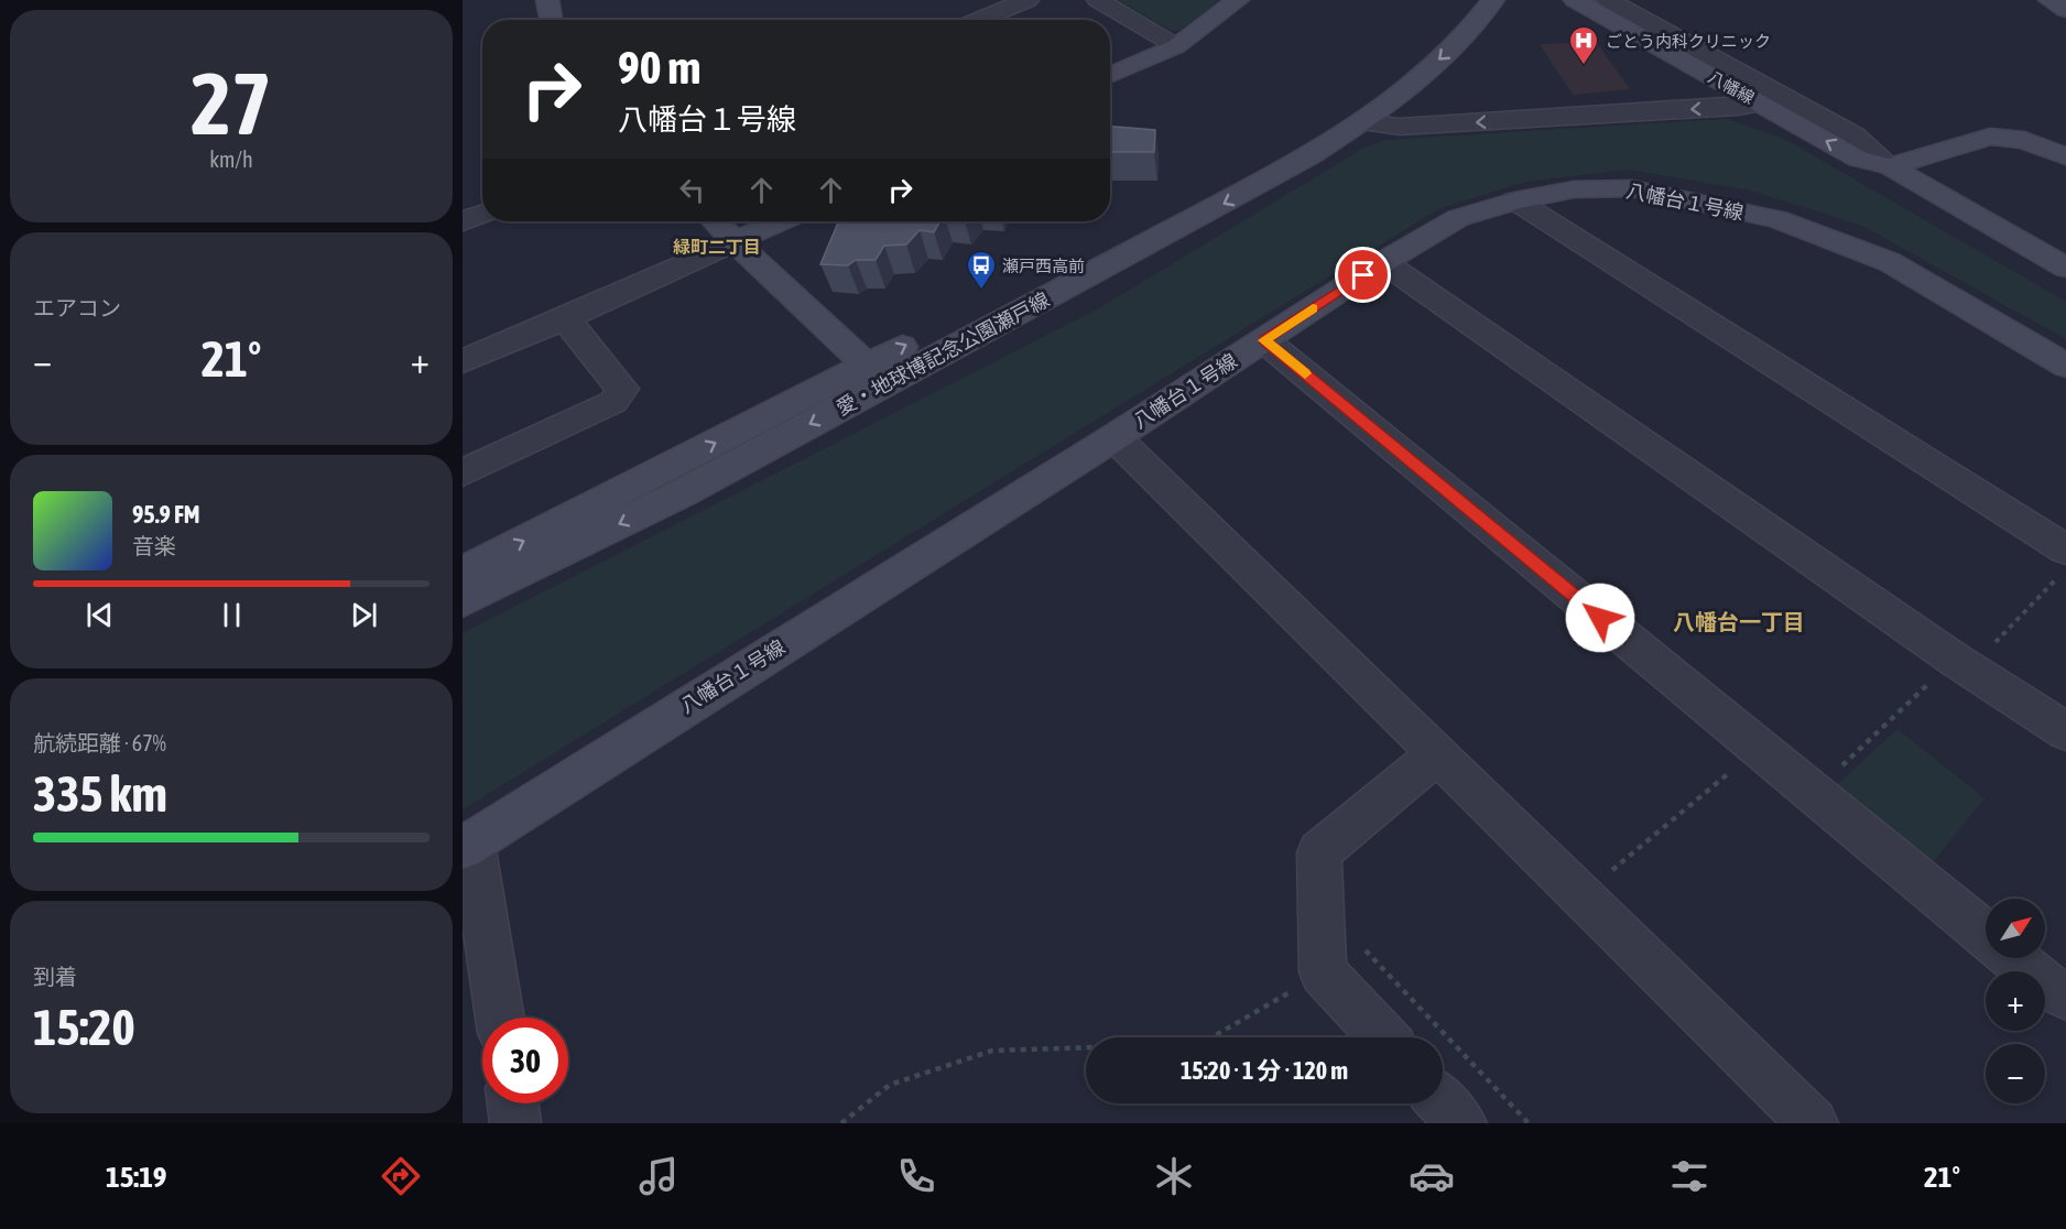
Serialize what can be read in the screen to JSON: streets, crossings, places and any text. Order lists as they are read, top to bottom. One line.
{"streets":{"street":["八幡線","八幡台１号線","愛・地球博記念公園瀬戸線"]},"districts":["緑町二丁目","八幡台一丁目"],"places":{"hospital":["ごとう内科クリニック"],"bus stop":["瀬戸西高前"]},"north":"top right","page":{"tile":[["27","km/h"],"エアコン",["航続距離 · 67%","335 km"],["到着","15:20"]],"turn":["90 m","八幡台１号線"],"heat":["−","21°","+"],"song":["95.9 FM","音楽"],"map_buttons":["+","−"],"limit":"30","trip":"15:20 · 1 分 · 120 m","tabs":["15:19","21°"]}}
